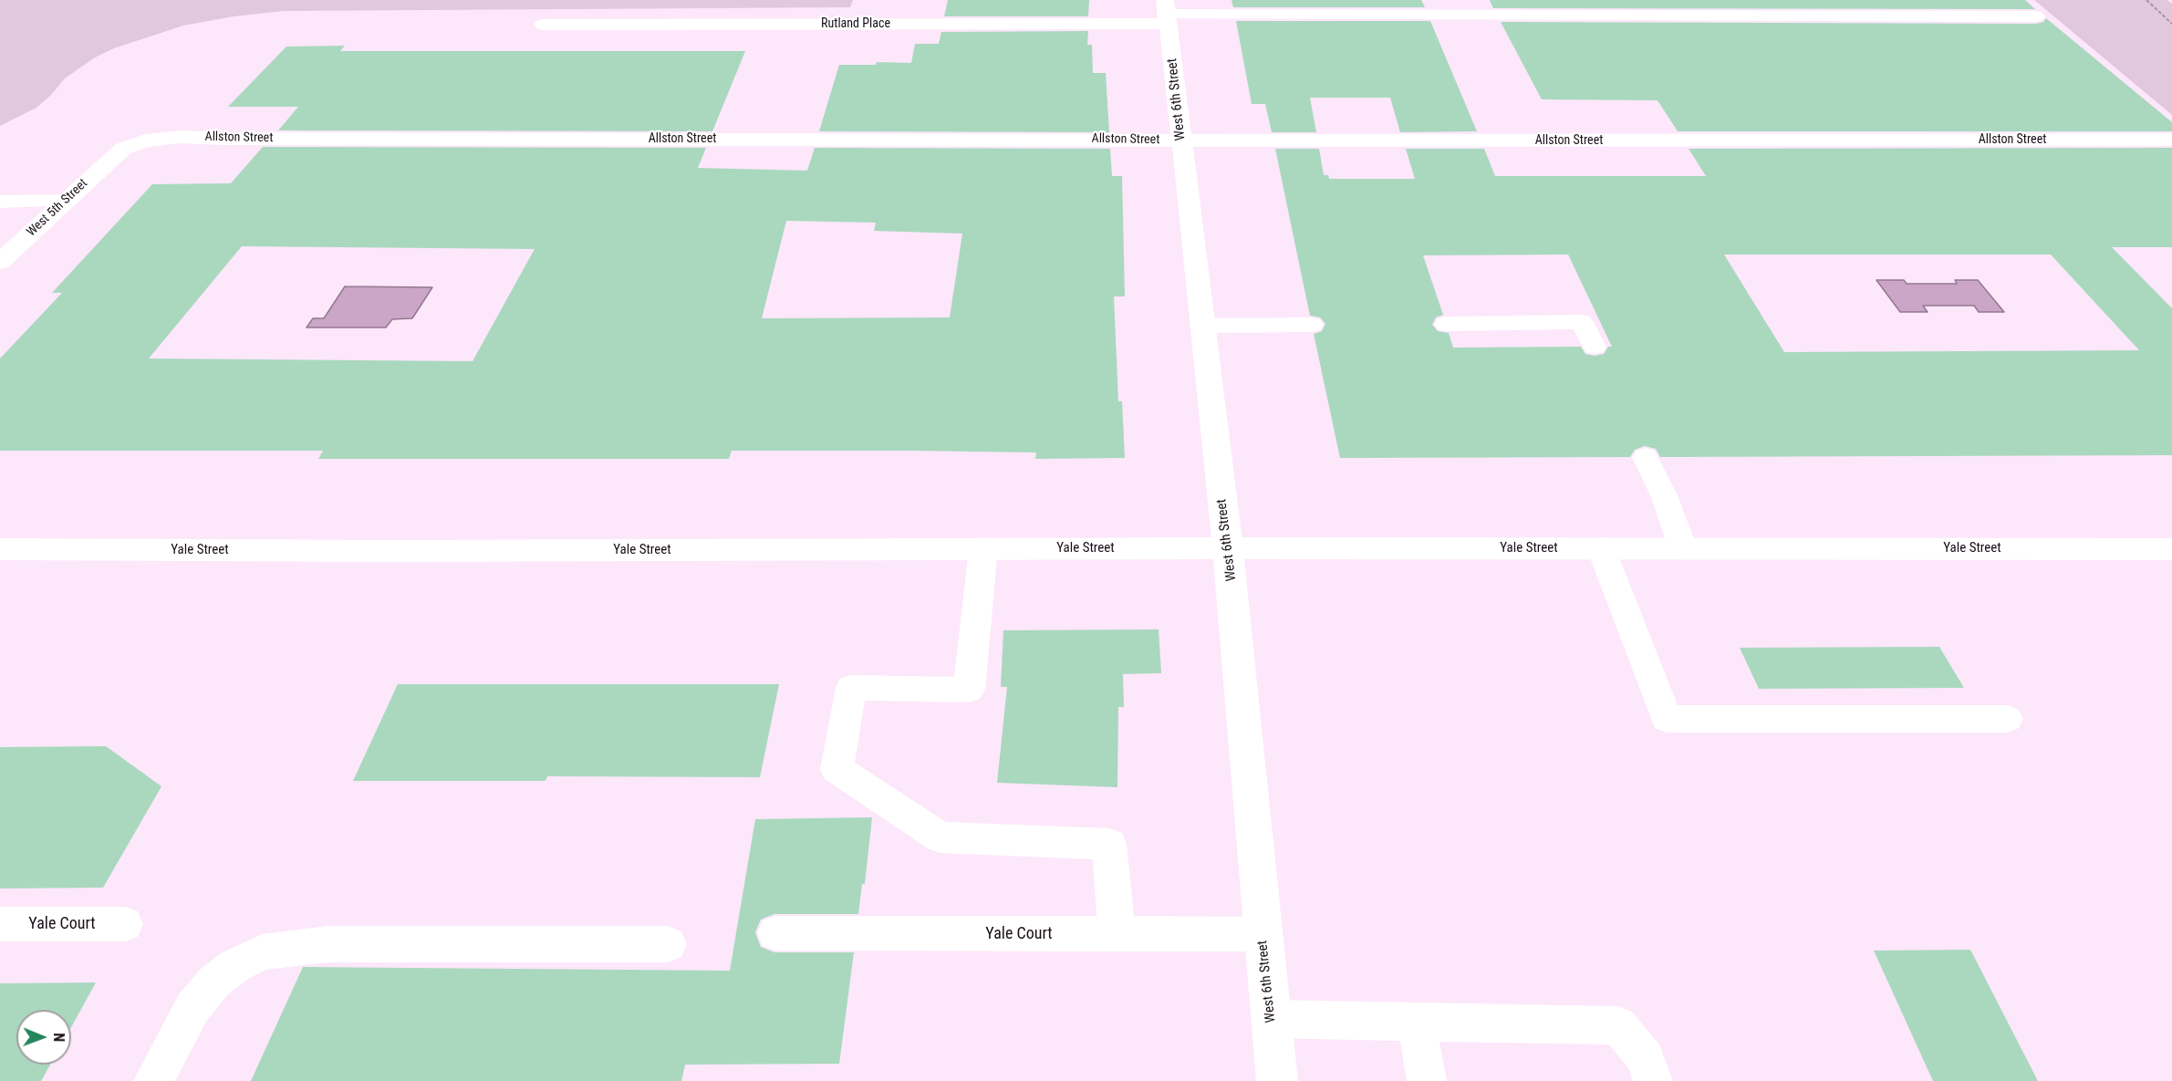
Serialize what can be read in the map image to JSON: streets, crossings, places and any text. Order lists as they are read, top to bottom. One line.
{"streets":{"street":["Rutland Place","West 6th Street","Allston Street","West 5th Street","Yale Street"],"lane":["Yale Court"]},"crossings":[["Rutland Place","West 6th Street"],["West 6th Street","Allston Street"],["West 6th Street","Yale Street"],["West 6th Street","Yale Court"],["Allston Street","West 5th Street"]],"north":"right"}
